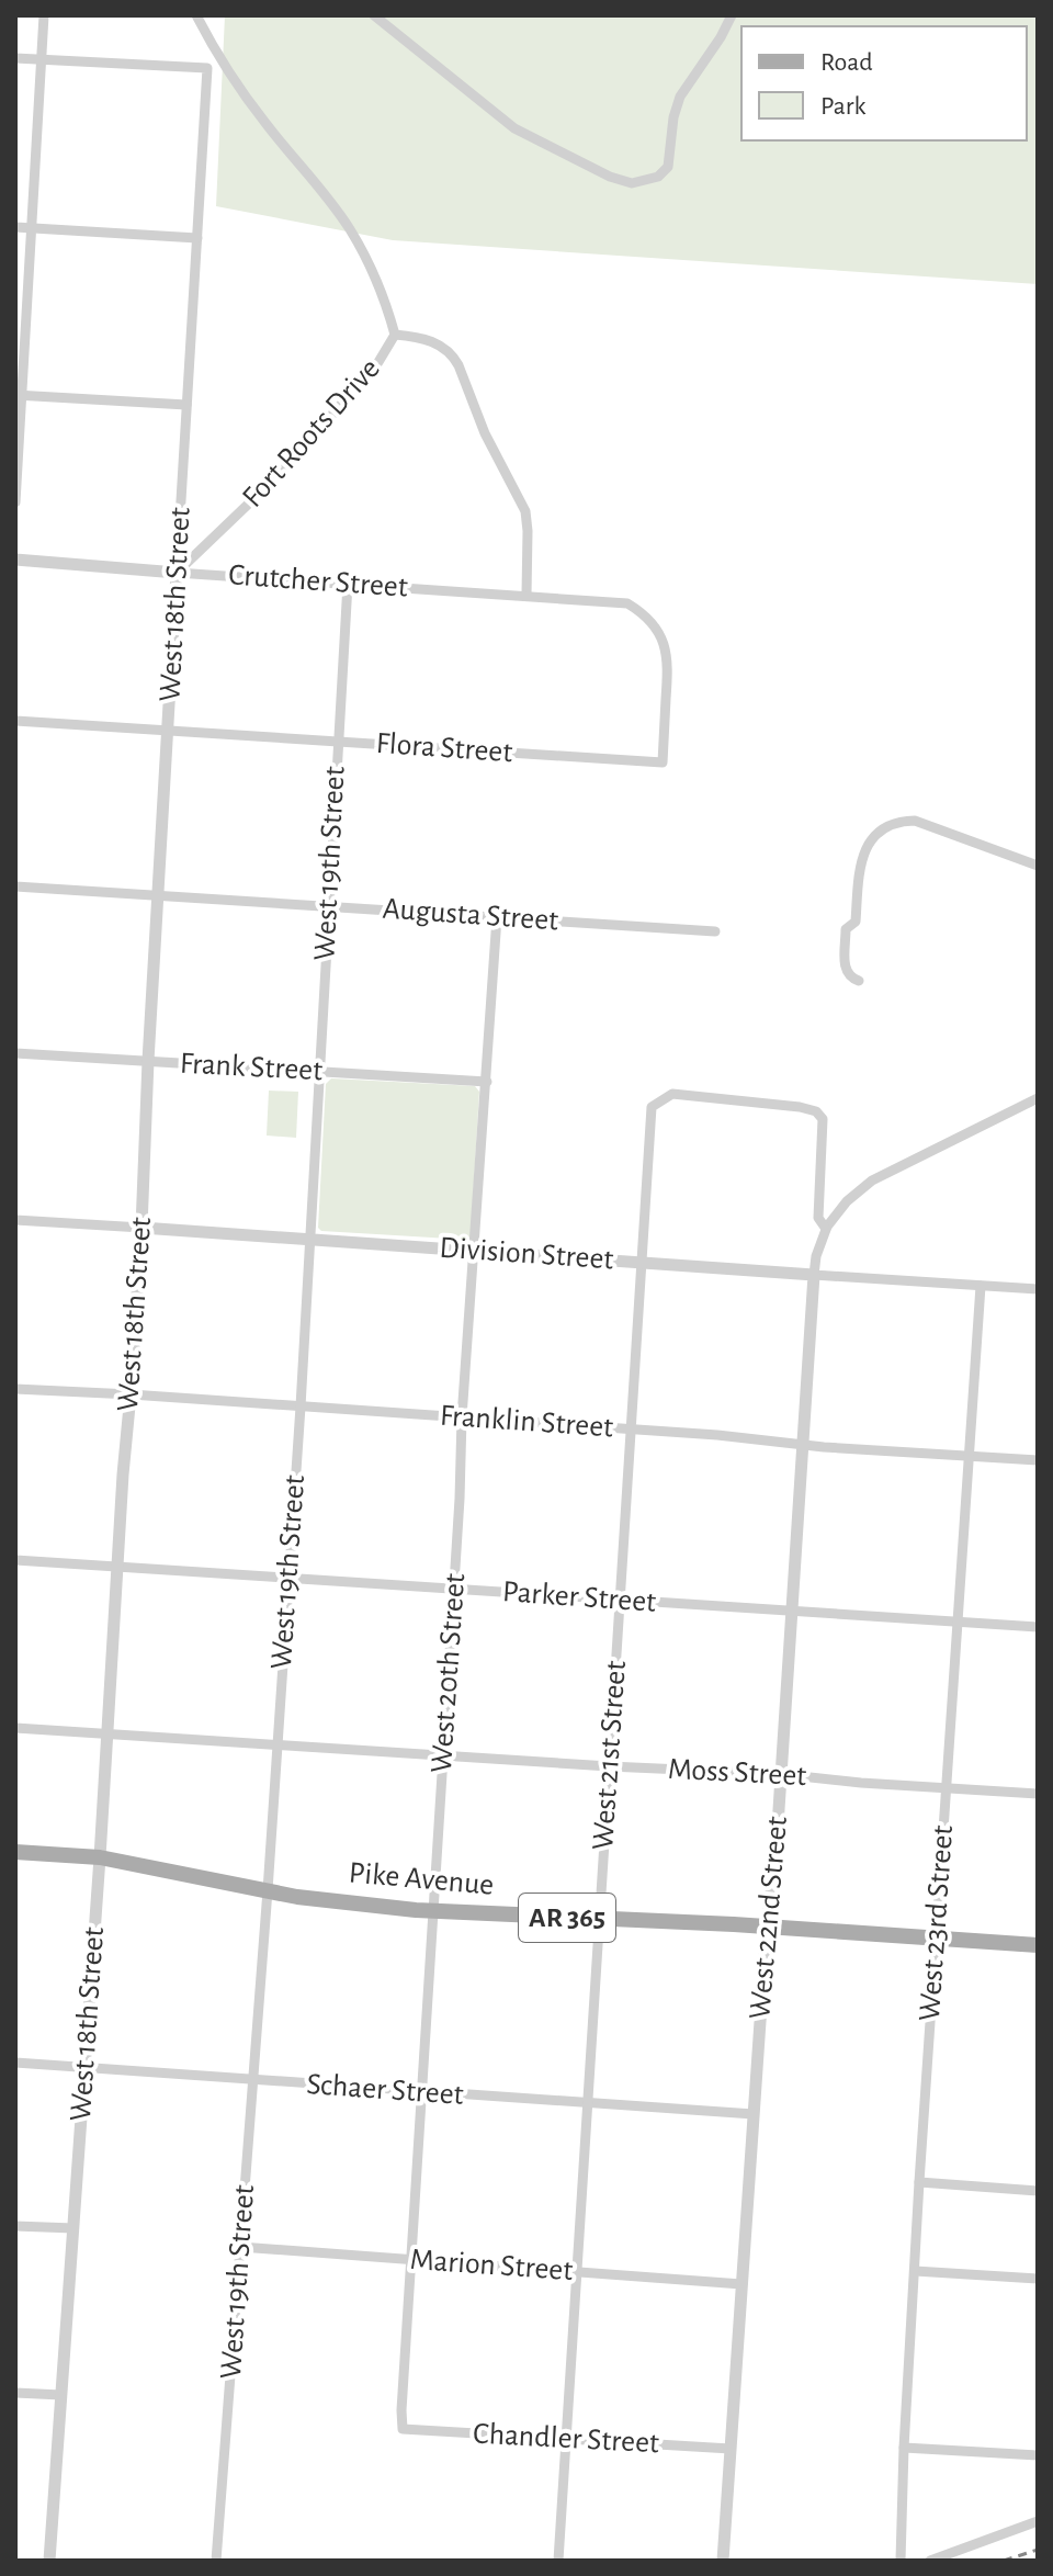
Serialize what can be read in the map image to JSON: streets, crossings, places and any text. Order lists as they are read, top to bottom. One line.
{"streets":{"main road":["Pike Avenue","AR 365"],"street":["Fort Roots Drive","Crutcher Street","West 18th Street","Flora Street","West 19th Street","Augusta Street","Frank Street","Division Street","Franklin Street","Parker Street","West 20th Street","West 21st Street","Moss Street","West 22nd Street","West 23rd Street","Schaer Street","Marion Street","Chandler Street"]},"crossings":[["Fort Roots Drive","Crutcher Street"],["Fort Roots Drive","West 18th Street"],["Crutcher Street","West 18th Street"],["Crutcher Street","Flora Street"],["Crutcher Street","West 19th Street"],["West 18th Street","Flora Street"],["West 18th Street","Augusta Street"],["West 18th Street","Frank Street"],["West 18th Street","Division Street"],["West 18th Street","Franklin Street"],["West 18th Street","Parker Street"],["West 18th Street","Moss Street"],["West 18th Street","Pike Avenue"],["West 18th Street","Schaer Street"],["Flora Street","West 19th Street"],["West 19th Street","Augusta Street"],["West 19th Street","Frank Street"],["West 19th Street","Division Street"],["West 19th Street","Franklin Street"],["West 19th Street","Parker Street"],["West 19th Street","Moss Street"],["West 19th Street","Pike Avenue"],["West 19th Street","Schaer Street"],["West 19th Street","Marion Street"],["Augusta Street","West 20th Street"],["Frank Street","West 20th Street"],["Division Street","West 20th Street"],["Division Street","West 21st Street"],["Division Street","West 22nd Street"],["Division Street","West 23rd Street"],["Franklin Street","West 20th Street"],["Franklin Street","West 21st Street"],["Franklin Street","West 22nd Street"],["Franklin Street","West 23rd Street"],["Parker Street","West 20th Street"],["Parker Street","West 21st Street"],["Parker Street","West 22nd Street"],["Parker Street","West 23rd Street"],["West 20th Street","Moss Street"],["West 20th Street","Pike Avenue"],["West 20th Street","Schaer Street"],["West 20th Street","Marion Street"],["West 20th Street","Chandler Street"],["West 21st Street","Moss Street"],["West 21st Street","Pike Avenue"],["West 21st Street","Schaer Street"],["West 21st Street","Marion Street"],["West 21st Street","Chandler Street"],["Moss Street","West 22nd Street"],["Moss Street","West 23rd Street"],["Pike Avenue","West 22nd Street"],["Pike Avenue","West 23rd Street"],["West 22nd Street","Schaer Street"],["West 22nd Street","Marion Street"],["West 22nd Street","Chandler Street"]],"legend":["Road","Park"]}
